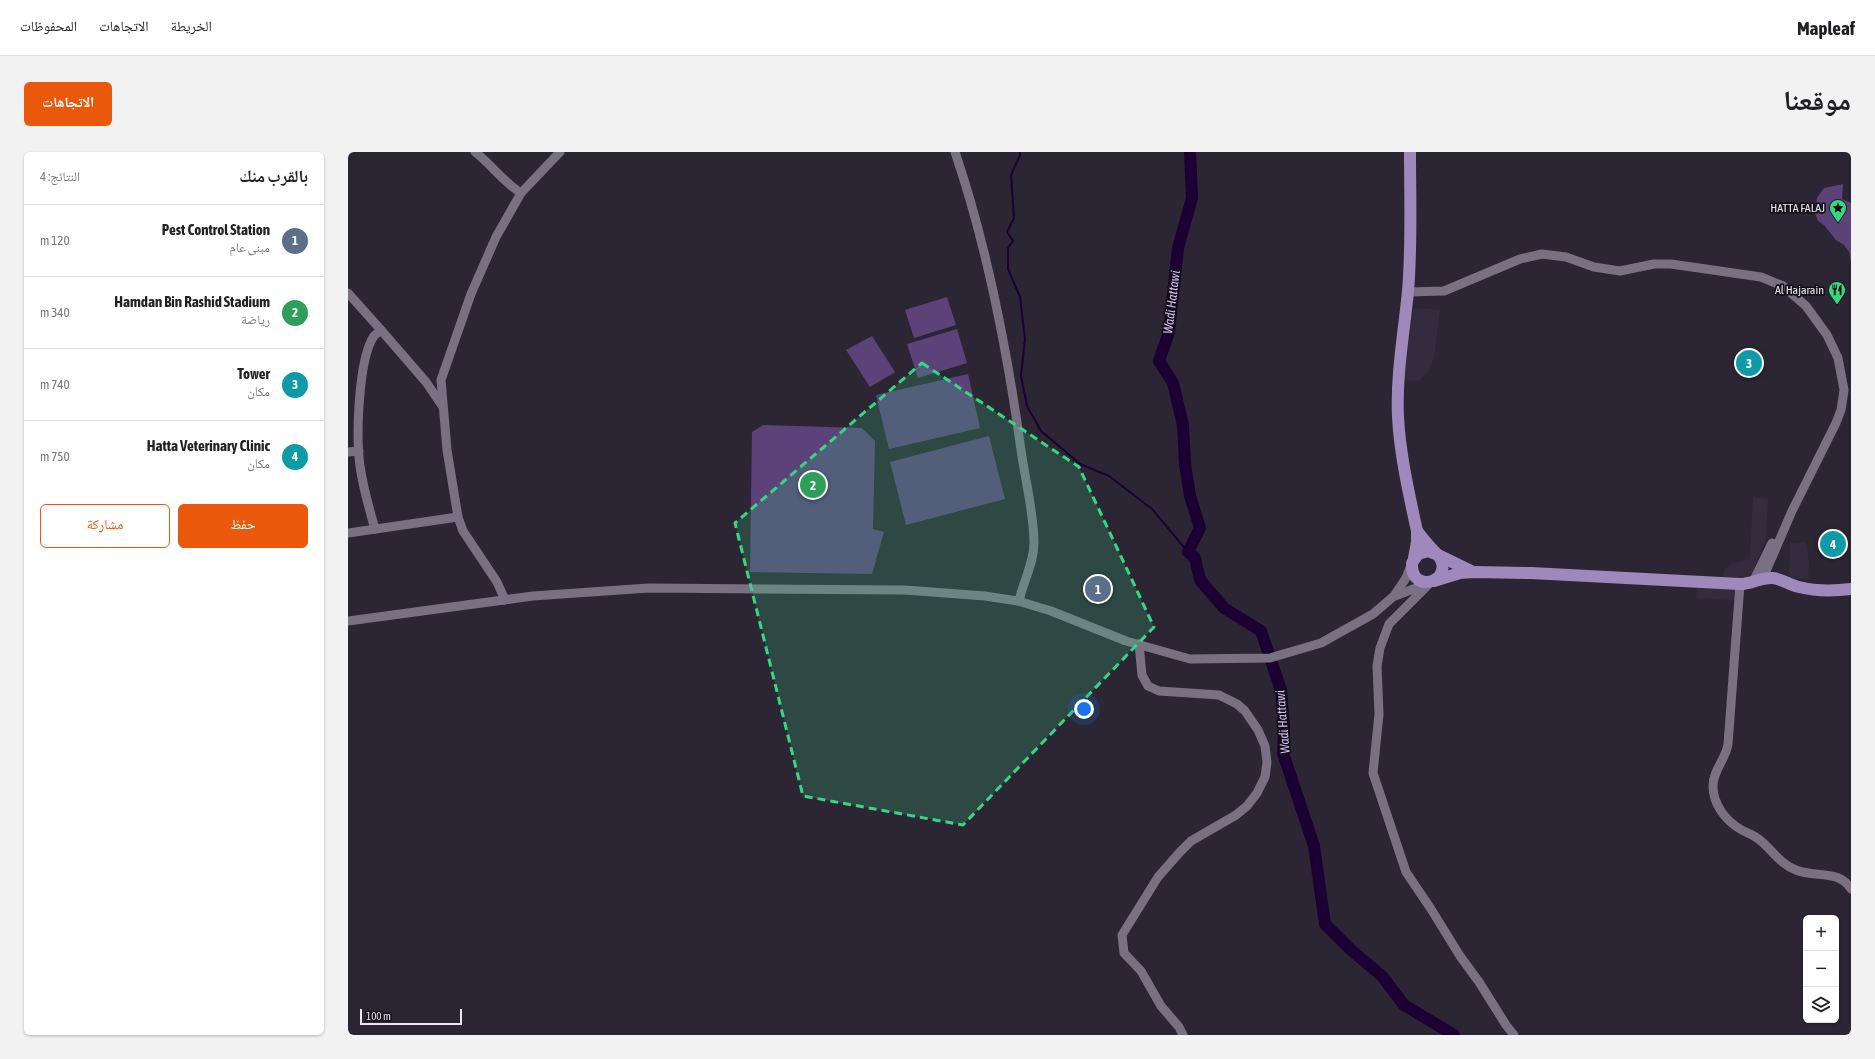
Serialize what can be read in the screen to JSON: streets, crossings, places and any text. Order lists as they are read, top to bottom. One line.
{"water":["Wadi Hattawi"],"places":{"place":["HATTA FALAJ"],"restaurant":["Al Hajarain"]},"scale_bar":"100 m","page":{"header":"Mapleaf","nav":["الخريطة","الاتجاهات","المحفوظات"],"title":"موقعنا","buttons":["الاتجاهات",["حفظ","مشاركة"]],"heading":["بالقرب منك","النتائج: 4"],"list":[{"mark":"1","name":"Pest Control Station","note":"مبنى عام","value":"120 m"},{"mark":"2","name":"Hamdan Bin Rashid Stadium","note":"رياضة","value":"340 m"},{"mark":"3","name":"Tower","note":"مكان","value":"740 m"},{"mark":"4","name":"Hatta Veterinary Clinic","note":"مكان","value":"750 m"}],"pins":["3","2","4","1"],"map_buttons":["+","−"],"scale":"100 m"}}
